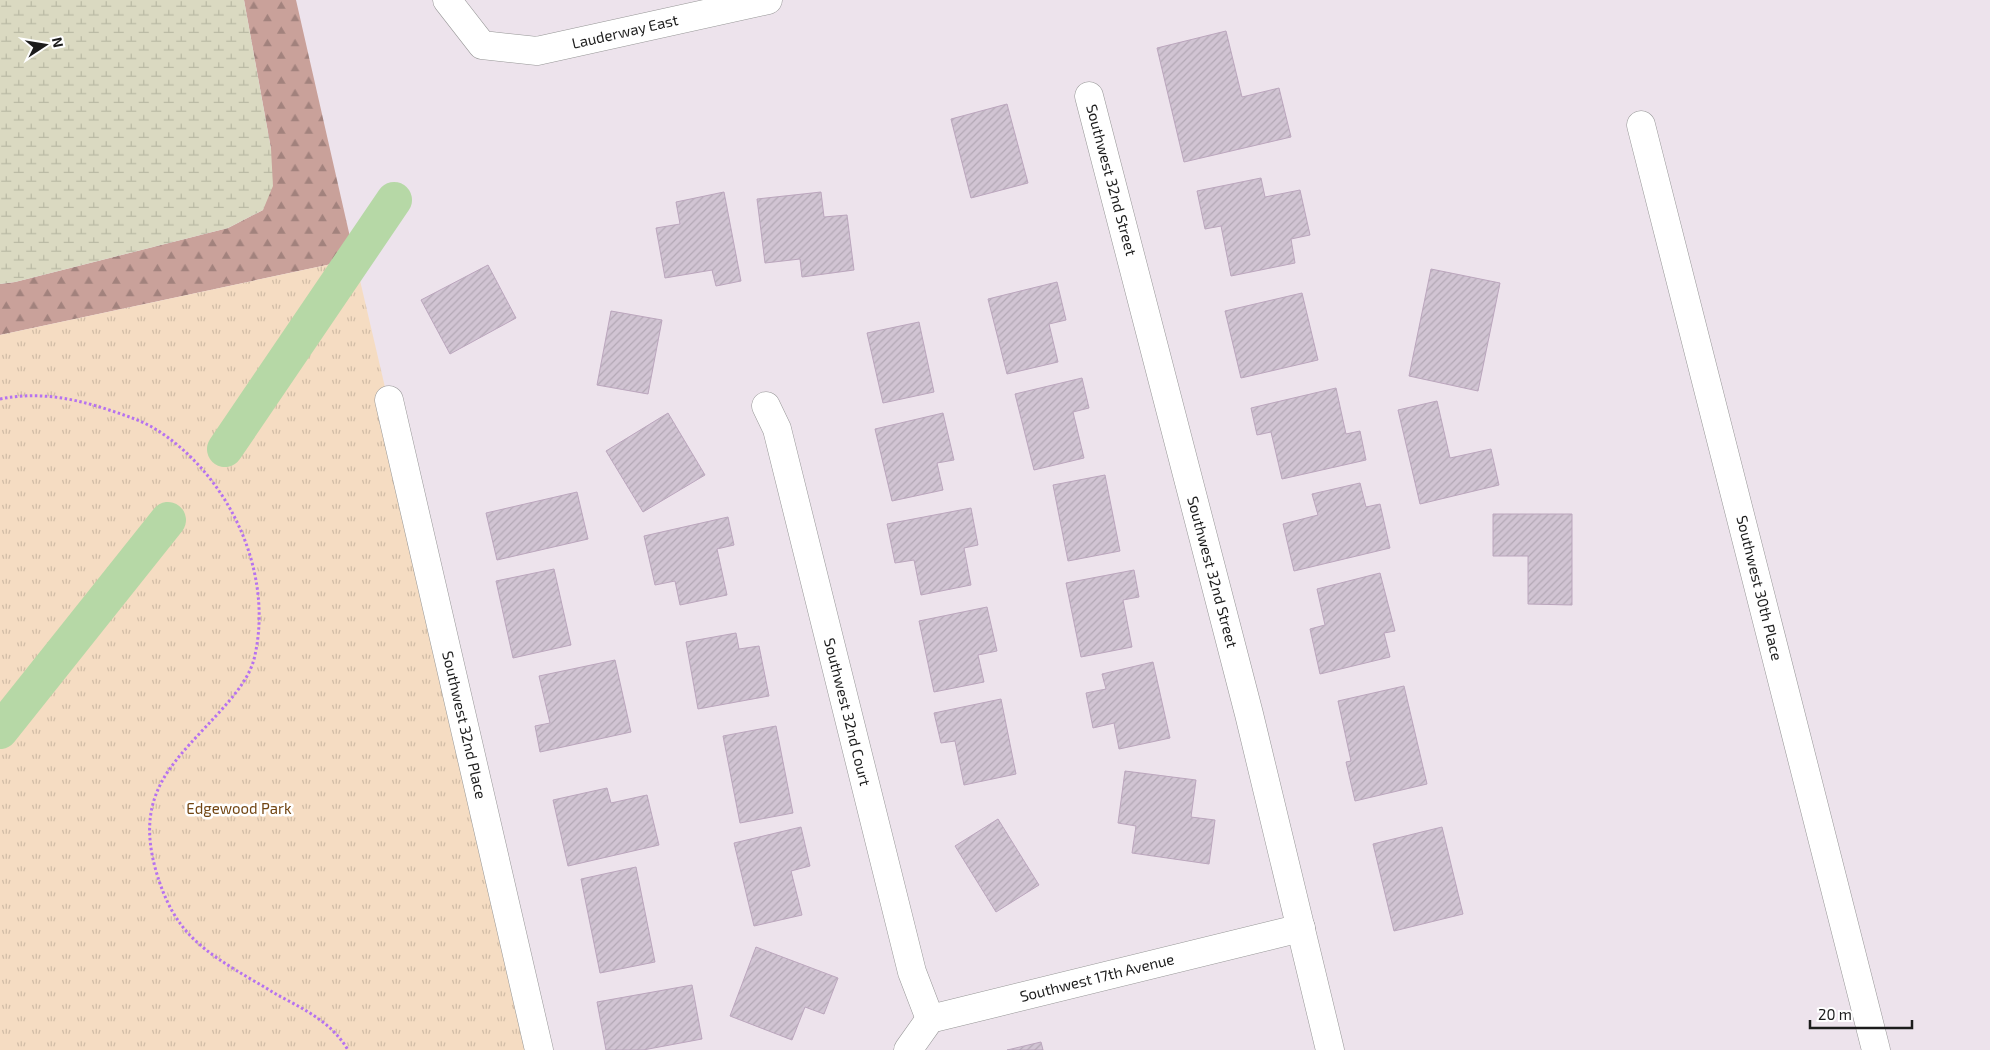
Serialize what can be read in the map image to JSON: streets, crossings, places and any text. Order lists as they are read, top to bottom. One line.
{"streets":{"street":["Lauderway East","Southwest 32nd Street","Southwest 30th Place","Southwest 32nd Court","Southwest 32nd Place","Southwest 17th Avenue"]},"crossings":[["Southwest 32nd Street","Southwest 17th Avenue"],["Southwest 32nd Court","Southwest 17th Avenue"]],"parks":["Edgewood Park"],"scale_bar":"20 m","north":"right"}
